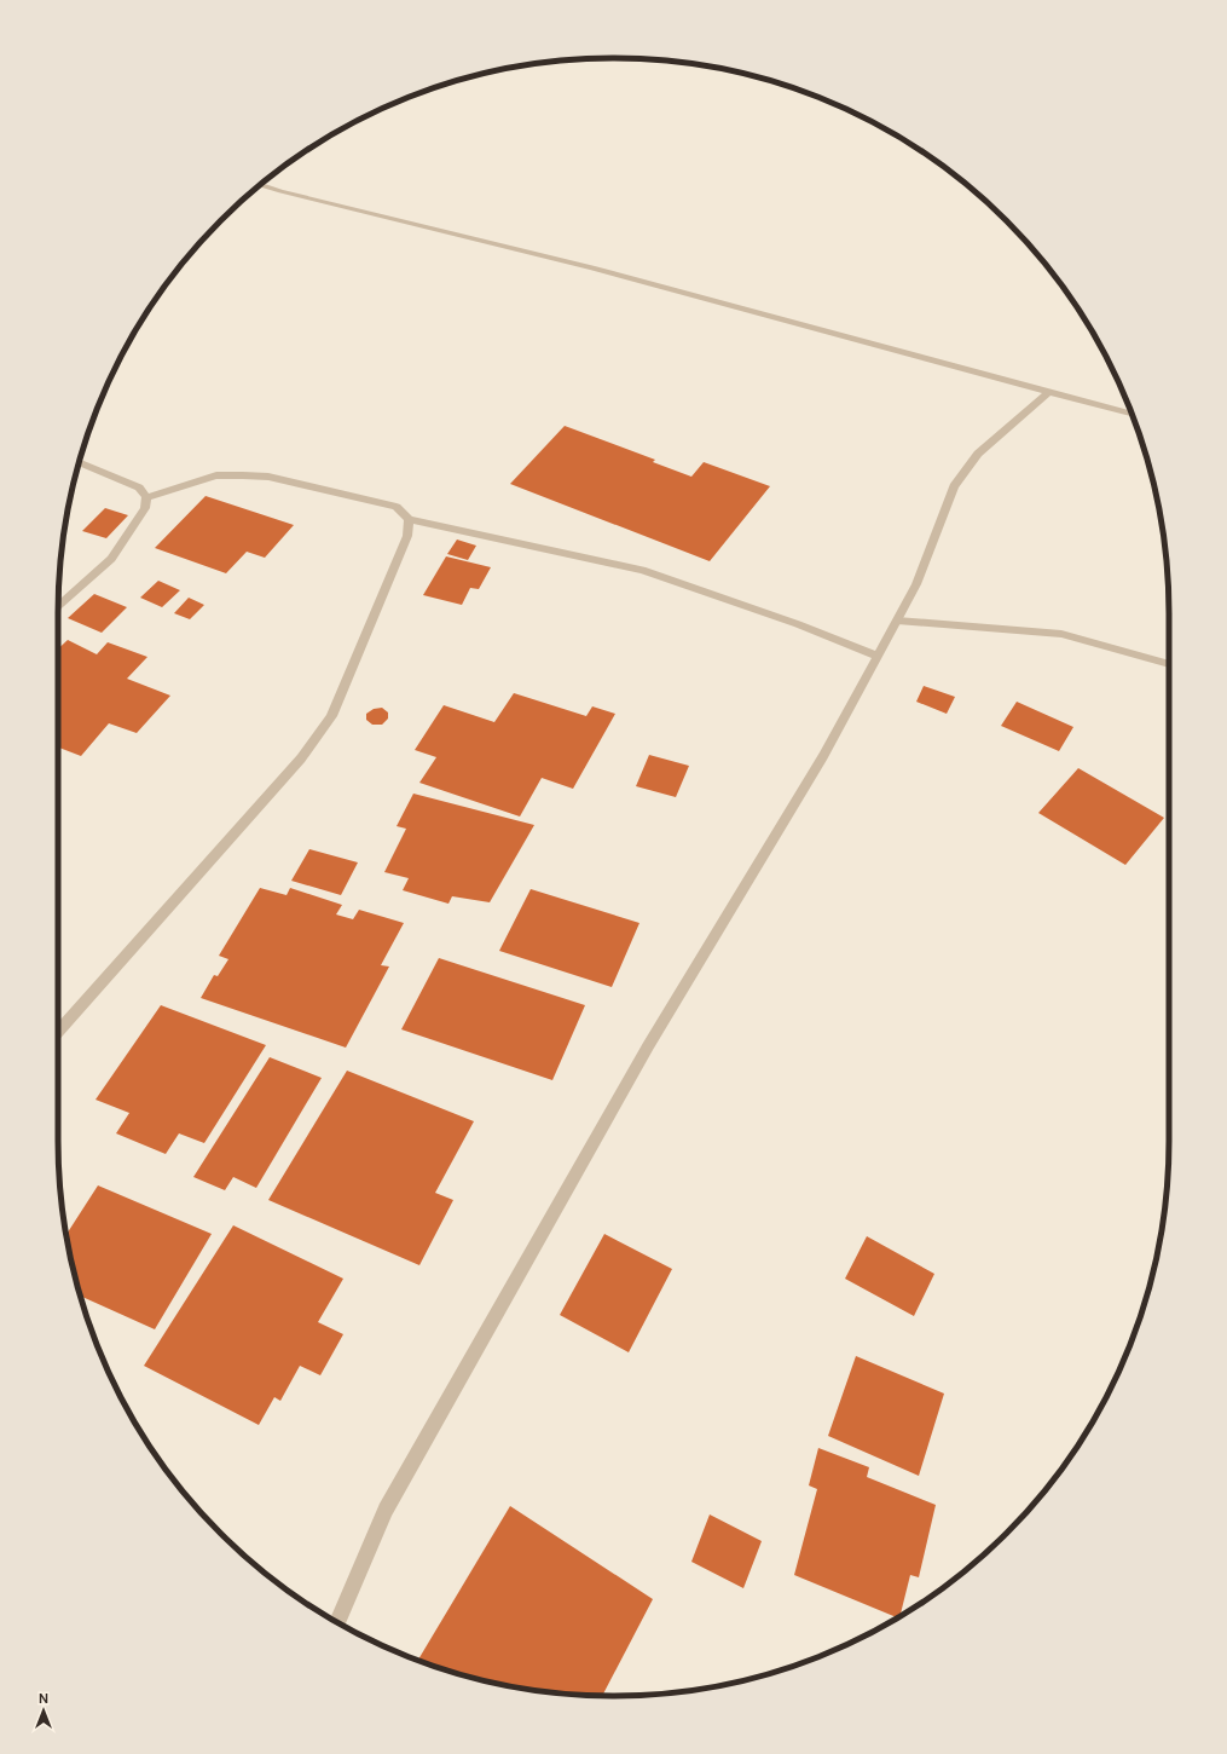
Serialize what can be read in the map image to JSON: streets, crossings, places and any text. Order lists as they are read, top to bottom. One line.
{"north":"top"}
